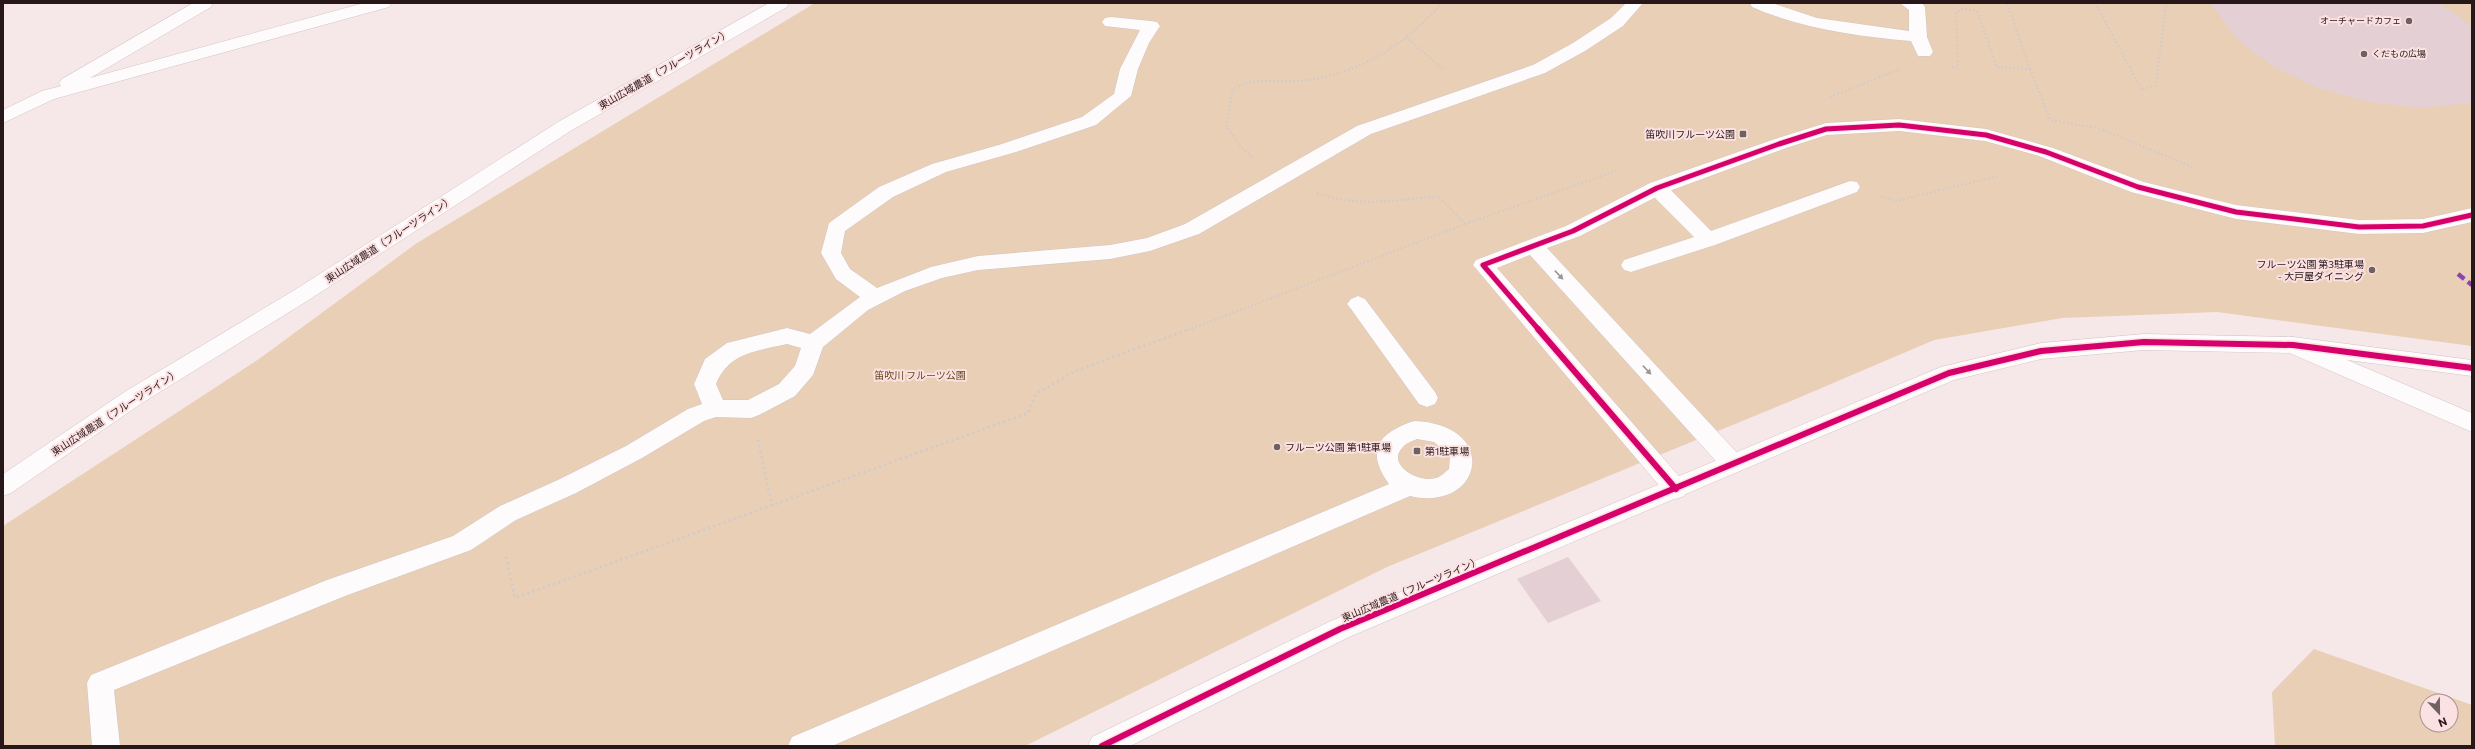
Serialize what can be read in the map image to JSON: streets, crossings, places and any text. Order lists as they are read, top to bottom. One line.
{"streets":{"street":["東山広域農道（フルーツライン）"]},"parks":["笛吹川 フルーツ公園"],"places":{"other":["オーチャードカフェ","くだもの広場","フルーツ公園 第3駐車場 - 大戸屋ダイニング","フルーツ公園 第1駐車場"],"transit":["笛吹川フルーツ公園","第1駐車場"]},"north":"bottom"}
